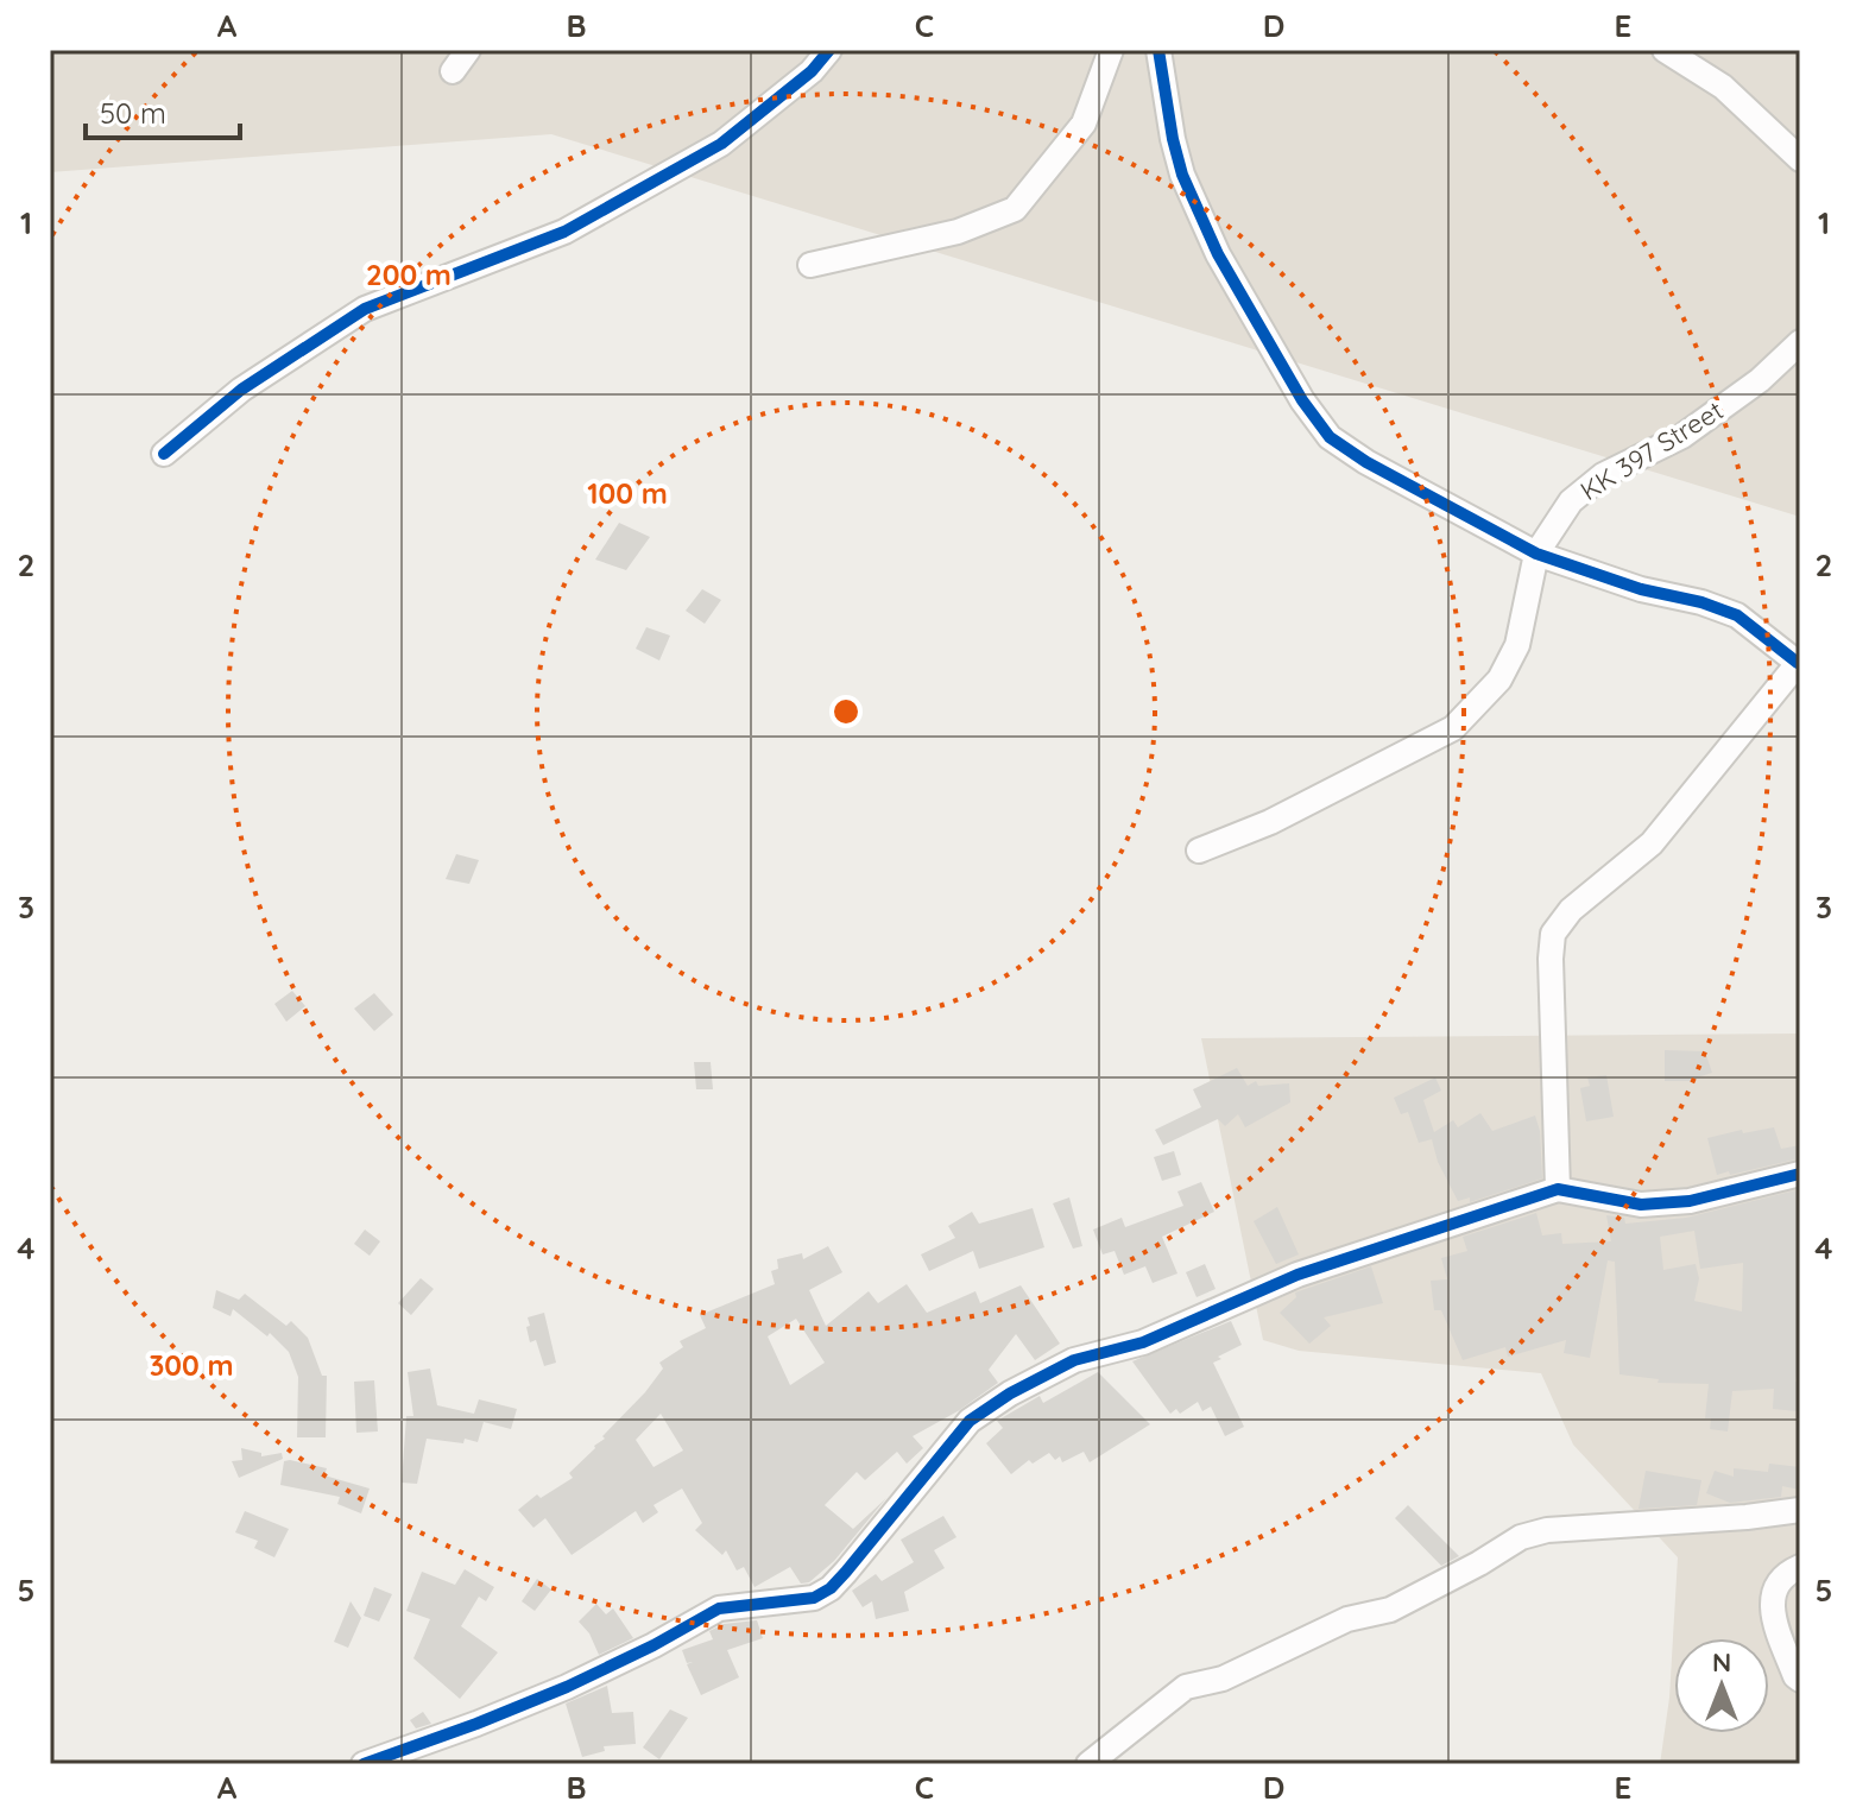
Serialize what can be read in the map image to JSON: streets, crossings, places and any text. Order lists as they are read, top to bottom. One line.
{"streets":{"street":["KK 397 Street"]},"scale_bar":"50 m","north":"top","grid":{"columns":["A","B","C","D","E"],"rows":["1","2","3","4","5"]},"rings":["200 m","100 m","300 m"]}
